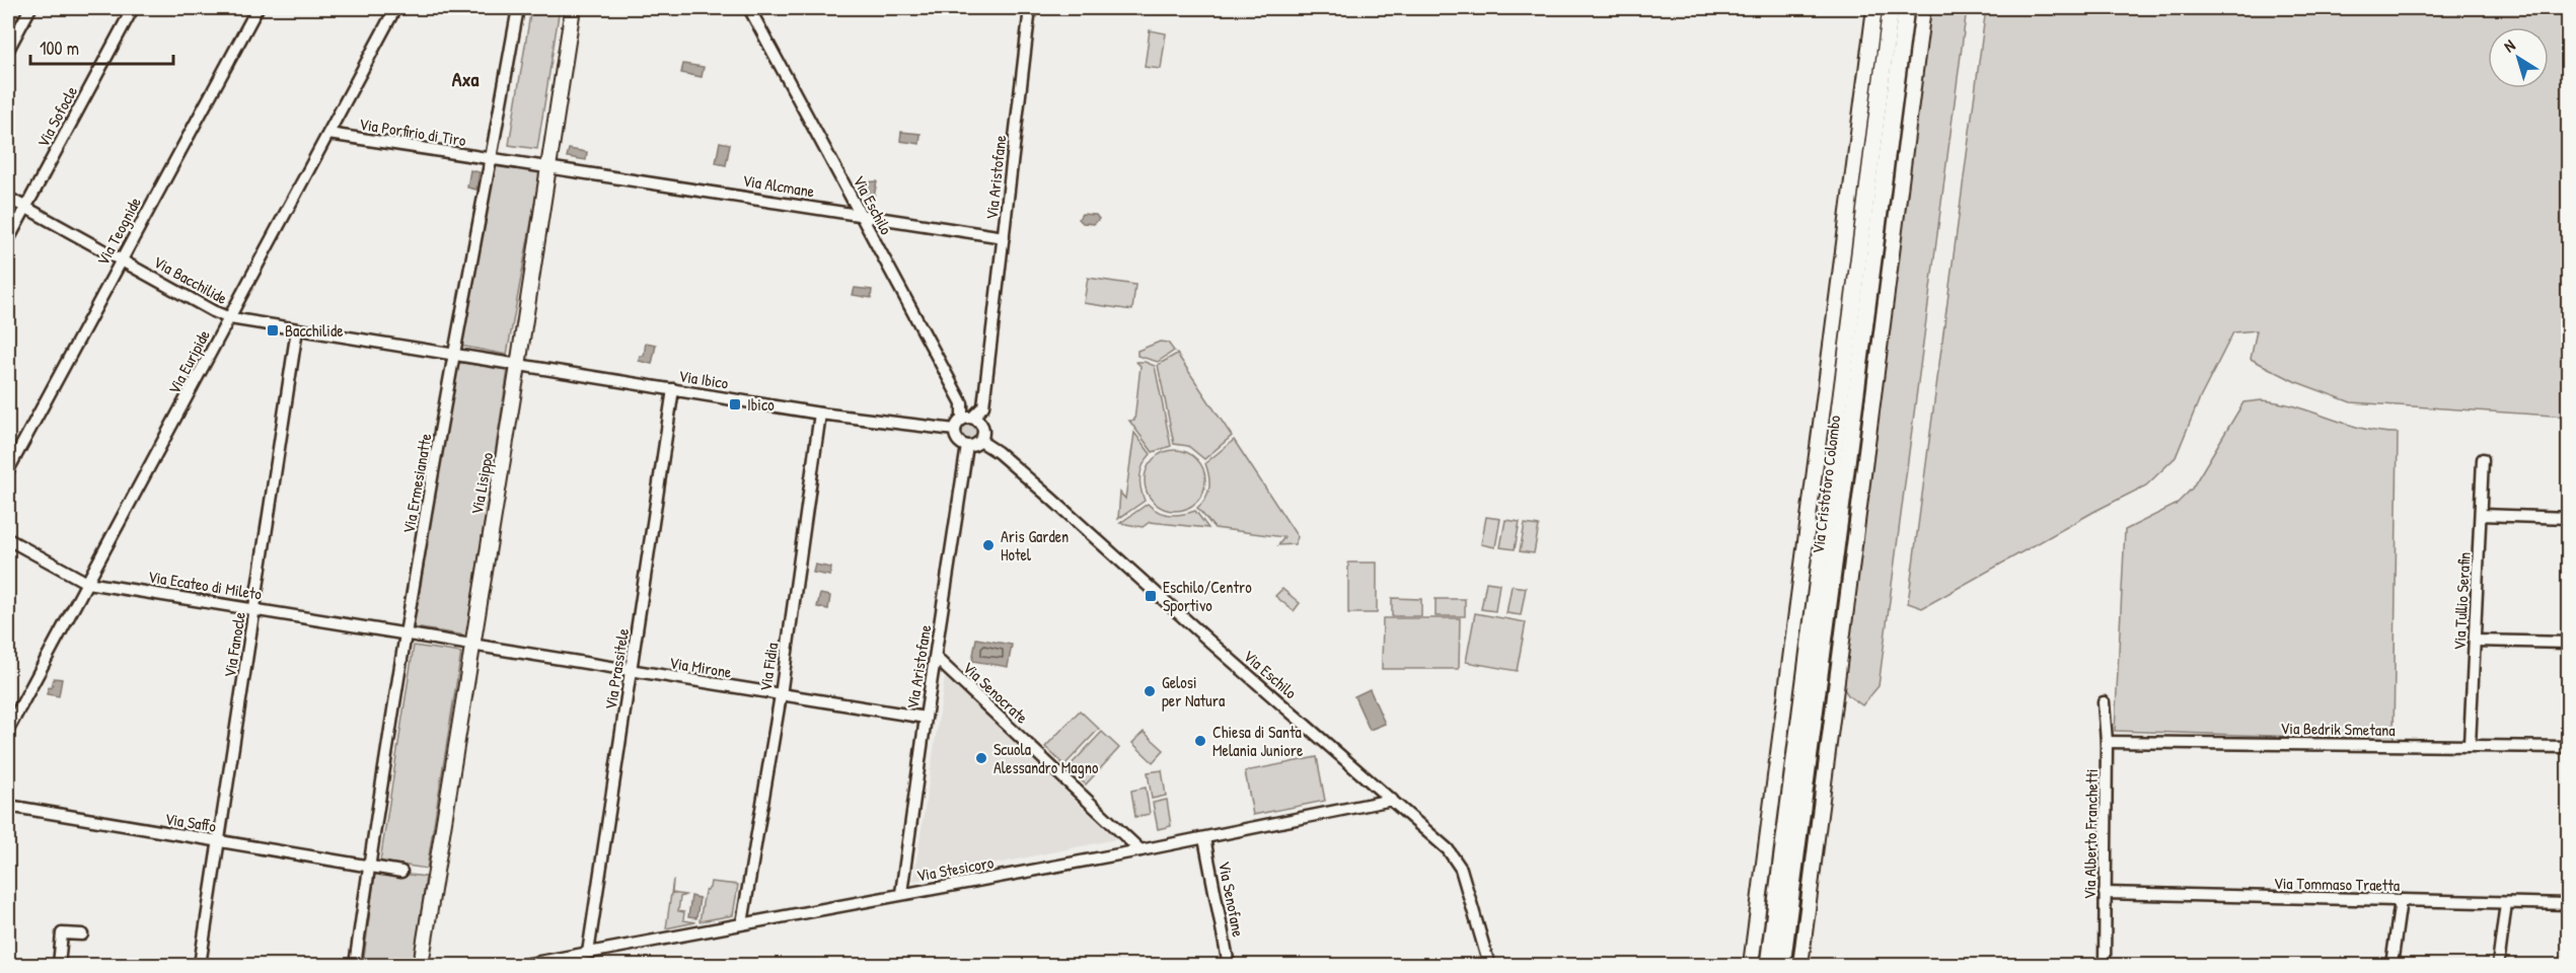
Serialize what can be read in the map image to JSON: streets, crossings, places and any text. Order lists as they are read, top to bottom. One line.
{"streets":{"main road":["Via Cristoforo Colombo"],"street":["Via Sofocle","Via Porfirio di Tiro","Via Aristofane","Via Alcmane","Via Eschilo","Via Teognide","Via Bacchilide","Via Euripide","Via Ibico","Via Ermesianatte","Via Lisippo","Via Ecateo di Mileto","Via Tullio Serafin","Via Fanocle","Via Mirone","Via Fidia","Via Prassitele","Via Senocrate","Via Bedrik Smetana","Via Saffo","Via Alberto Franchetti","Via Stesicoro","Via Tommaso Traetta","Via Senofane"]},"crossings":[["Via Sofocle","Via Bacchilide"],["Via Porfirio di Tiro","Via Alcmane"],["Via Porfirio di Tiro","Via Euripide"],["Via Porfirio di Tiro","Via Ermesianatte"],["Via Porfirio di Tiro","Via Lisippo"],["Via Aristofane","Via Alcmane"],["Via Aristofane","Via Eschilo"],["Via Aristofane","Via Ibico"],["Via Aristofane","Via Mirone"],["Via Aristofane","Via Senocrate"],["Via Aristofane","Via Stesicoro"],["Via Alcmane","Via Eschilo"],["Via Alcmane","Via Lisippo"],["Via Eschilo","Via Ibico"],["Via Eschilo","Via Stesicoro"],["Via Teognide","Via Bacchilide"],["Via Bacchilide","Via Euripide"],["Via Bacchilide","Via Ibico"],["Via Bacchilide","Via Ermesianatte"],["Via Bacchilide","Via Fanocle"],["Via Euripide","Via Ecateo di Mileto"],["Via Ibico","Via Lisippo"],["Via Ibico","Via Fidia"],["Via Ibico","Via Prassitele"],["Via Ermesianatte","Via Ecateo di Mileto"],["Via Ermesianatte","Via Saffo"],["Via Lisippo","Via Ecateo di Mileto"],["Via Lisippo","Via Mirone"],["Via Ecateo di Mileto","Via Fanocle"],["Via Ecateo di Mileto","Via Mirone"],["Via Tullio Serafin","Via Bedrik Smetana"],["Via Fanocle","Via Saffo"],["Via Mirone","Via Fidia"],["Via Mirone","Via Prassitele"],["Via Fidia","Via Stesicoro"],["Via Prassitele","Via Stesicoro"],["Via Senocrate","Via Stesicoro"],["Via Bedrik Smetana","Via Alberto Franchetti"],["Via Alberto Franchetti","Via Tommaso Traetta"],["Via Stesicoro","Via Senofane"]],"districts":["Axa"],"places":{"transit":["Bacchilide","Ibico","Eschilo/Centro Sportivo"],"other":["Aris Garden Hotel","Gelosi per Natura","Chiesa di Santa Melania Juniore","Scuola Alessandro Magno"]},"scale_bar":"100 m","north":"top left"}
